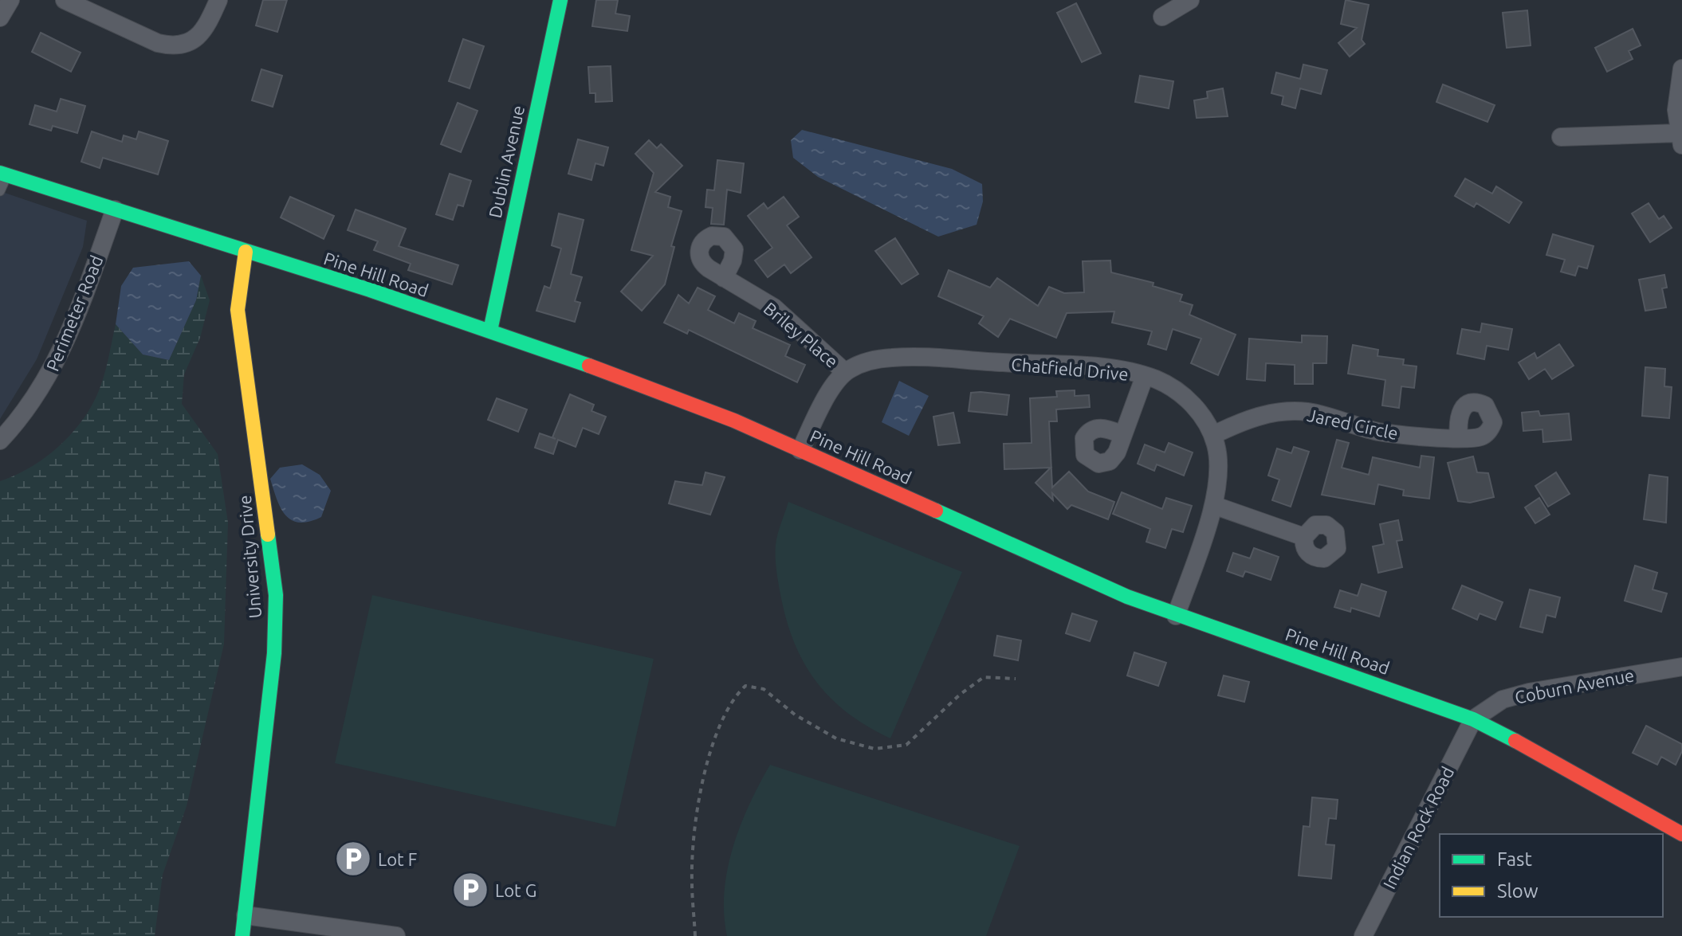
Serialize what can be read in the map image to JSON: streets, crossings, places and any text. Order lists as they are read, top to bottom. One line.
{"streets":{"street":["Dublin Avenue","Pine Hill Road","Perimeter Road","Briley Place","Chatfield Drive","Jared Circle","University Drive","Coburn Avenue","Indian Rock Road"]},"crossings":[["Dublin Avenue","Pine Hill Road"],["Pine Hill Road","Perimeter Road"],["Pine Hill Road","Chatfield Drive"],["Pine Hill Road","University Drive"],["Pine Hill Road","Coburn Avenue"],["Pine Hill Road","Indian Rock Road"],["Briley Place","Chatfield Drive"],["Chatfield Drive","Jared Circle"],["Coburn Avenue","Indian Rock Road"]],"places":{"parking":["Lot F","Lot G"]},"legend":["Fast","Slow"]}
